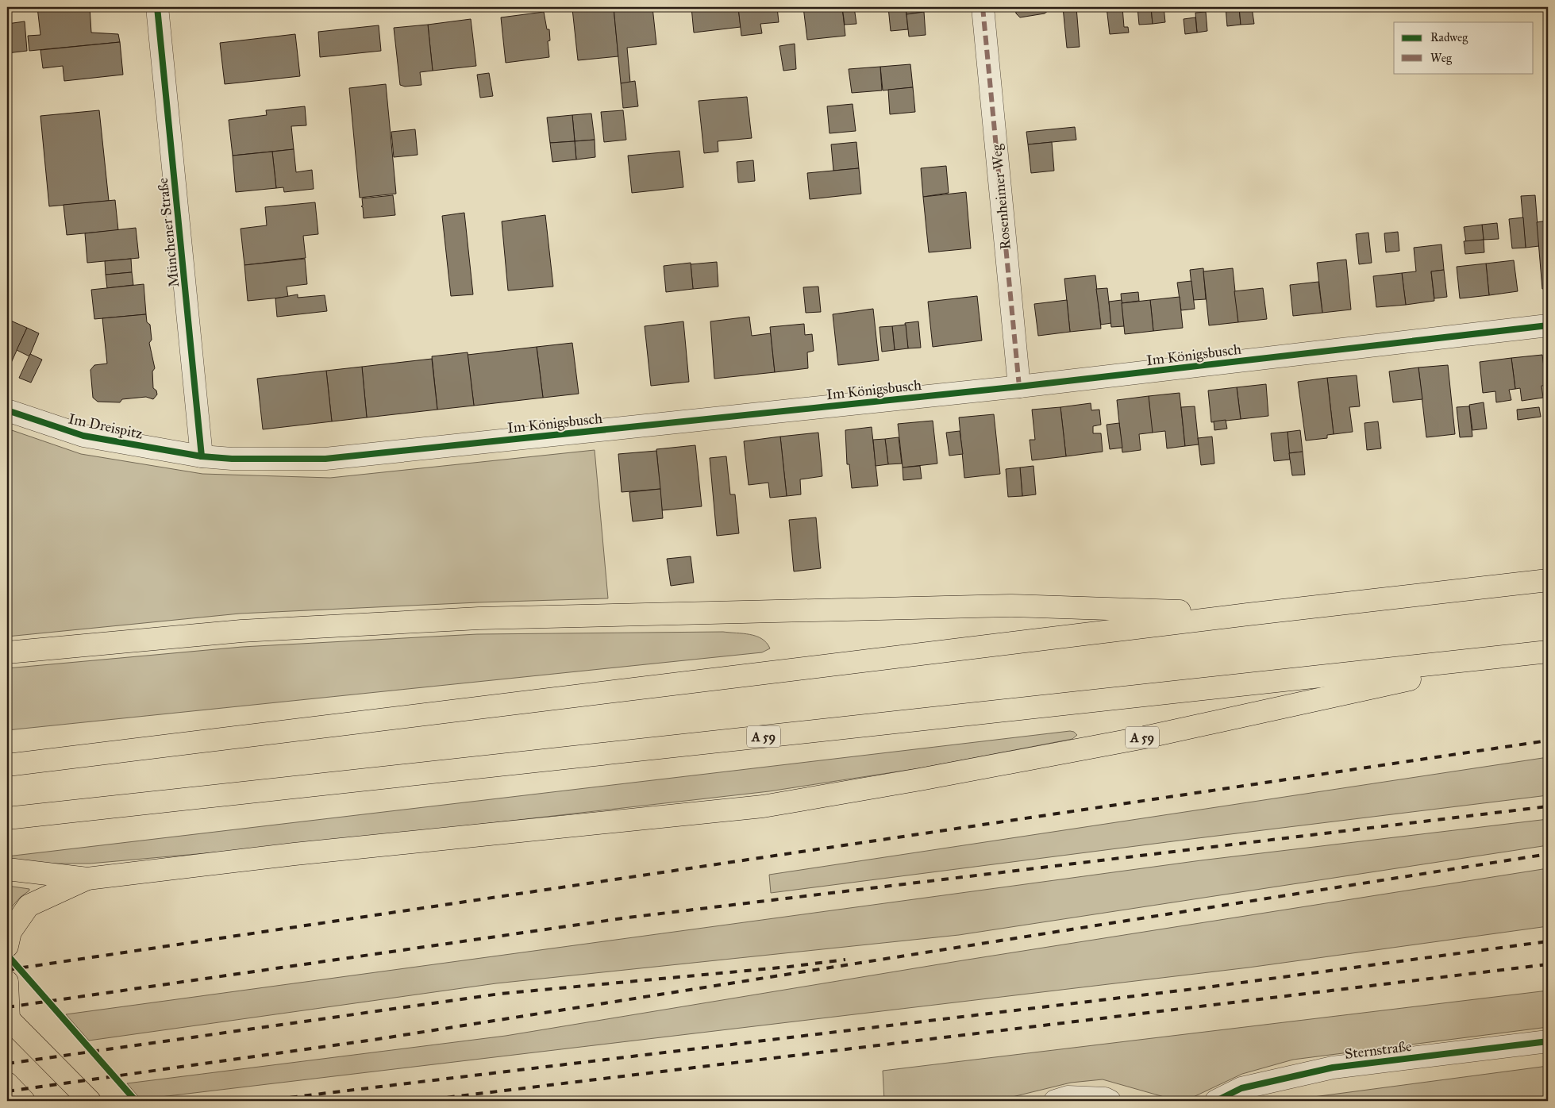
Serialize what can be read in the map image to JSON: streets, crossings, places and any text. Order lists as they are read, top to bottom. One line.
{"streets":{"main road":["A 59"],"street":["Rosenheimer Weg","Münchener Straße","Im Königsbusch","Im Dreispitz","Sternstraße"]},"crossings":[["Rosenheimer Weg","Im Königsbusch"],["Münchener Straße","Im Königsbusch"],["Münchener Straße","Im Dreispitz"],["Im Königsbusch","Im Dreispitz"]],"legend":["Radweg","Weg"]}
